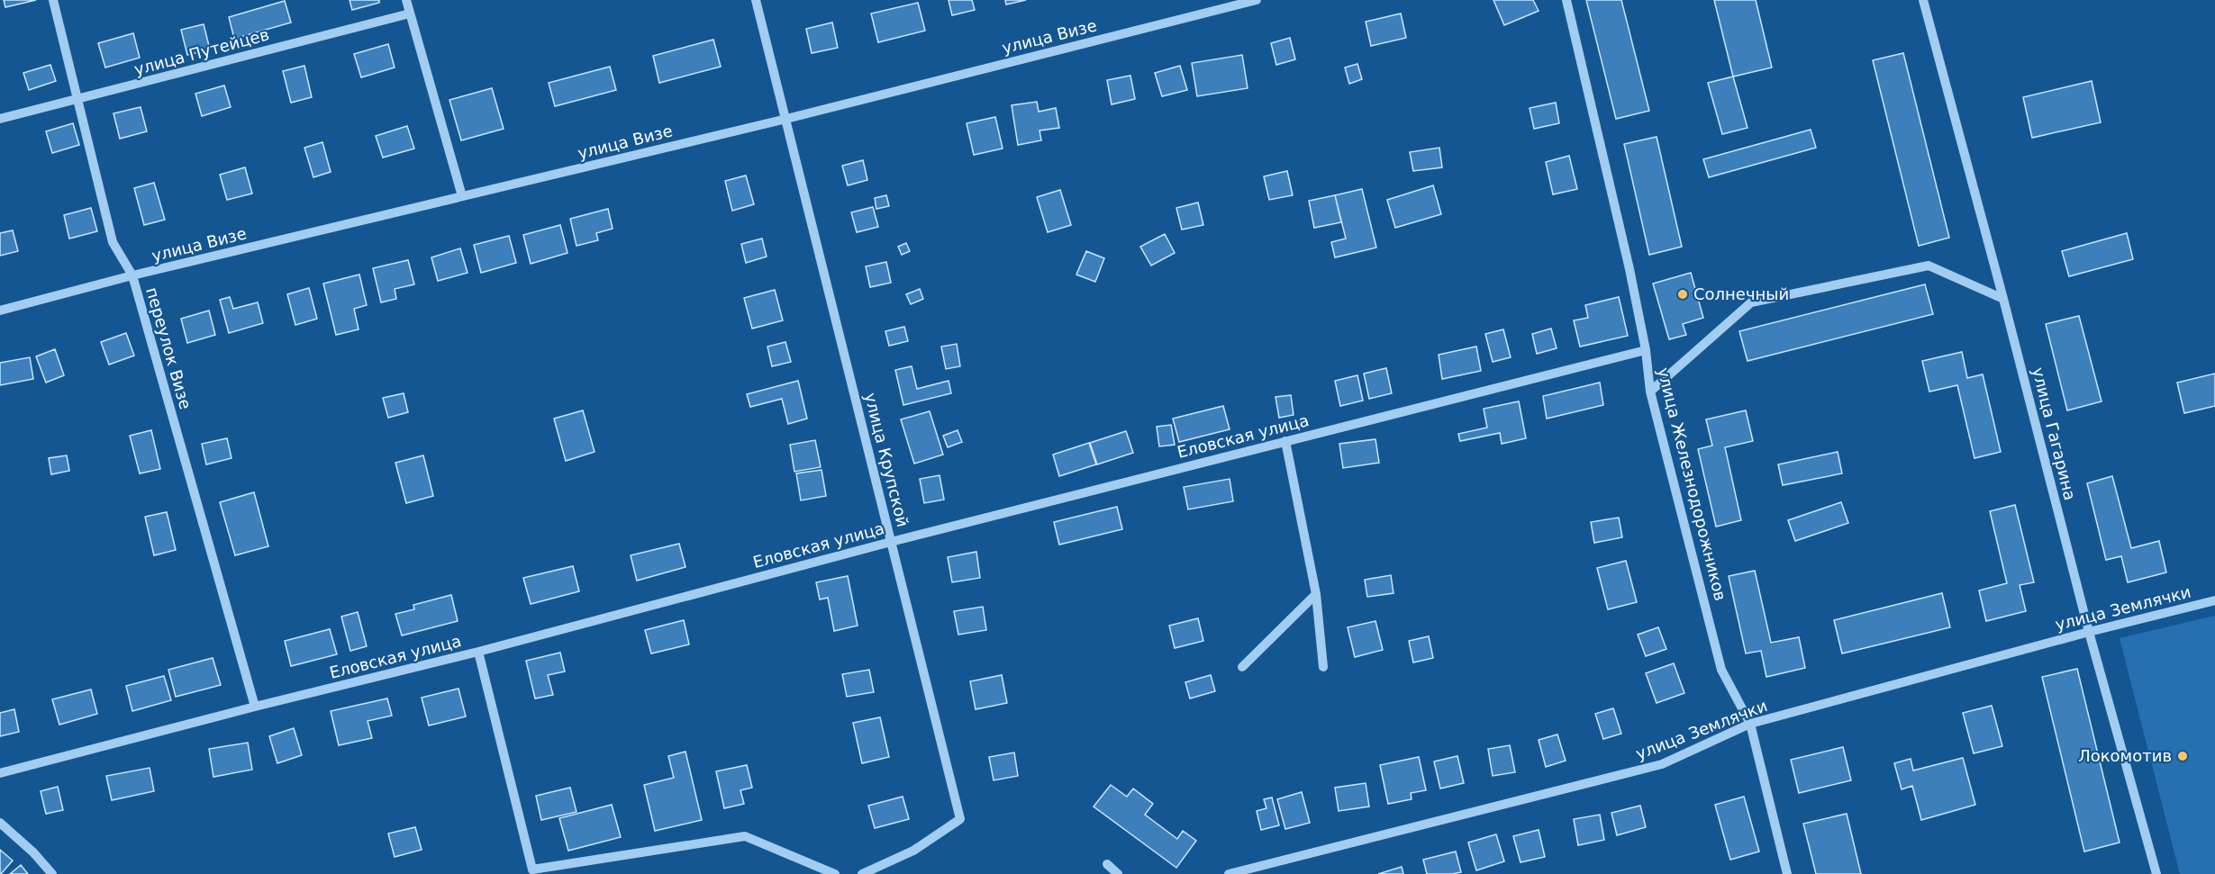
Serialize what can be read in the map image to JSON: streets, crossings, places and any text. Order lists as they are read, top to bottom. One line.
{"streets":{"street":["улица Визе","улица Путейцев","переулок Визе","улица Гагарина","Еловская улица","улица Крупской","улица Железнодорожников","улица Землячки"]},"crossings":[["улица Визе","переулок Визе"],["улица Визе","улица Крупской"],["улица Путейцев","переулок Визе"],["переулок Визе","Еловская улица"],["улица Гагарина","улица Землячки"],["Еловская улица","улица Крупской"],["Еловская улица","улица Железнодорожников"],["улица Железнодорожников","улица Землячки"]],"places":["Солнечный","Локомотив"]}
